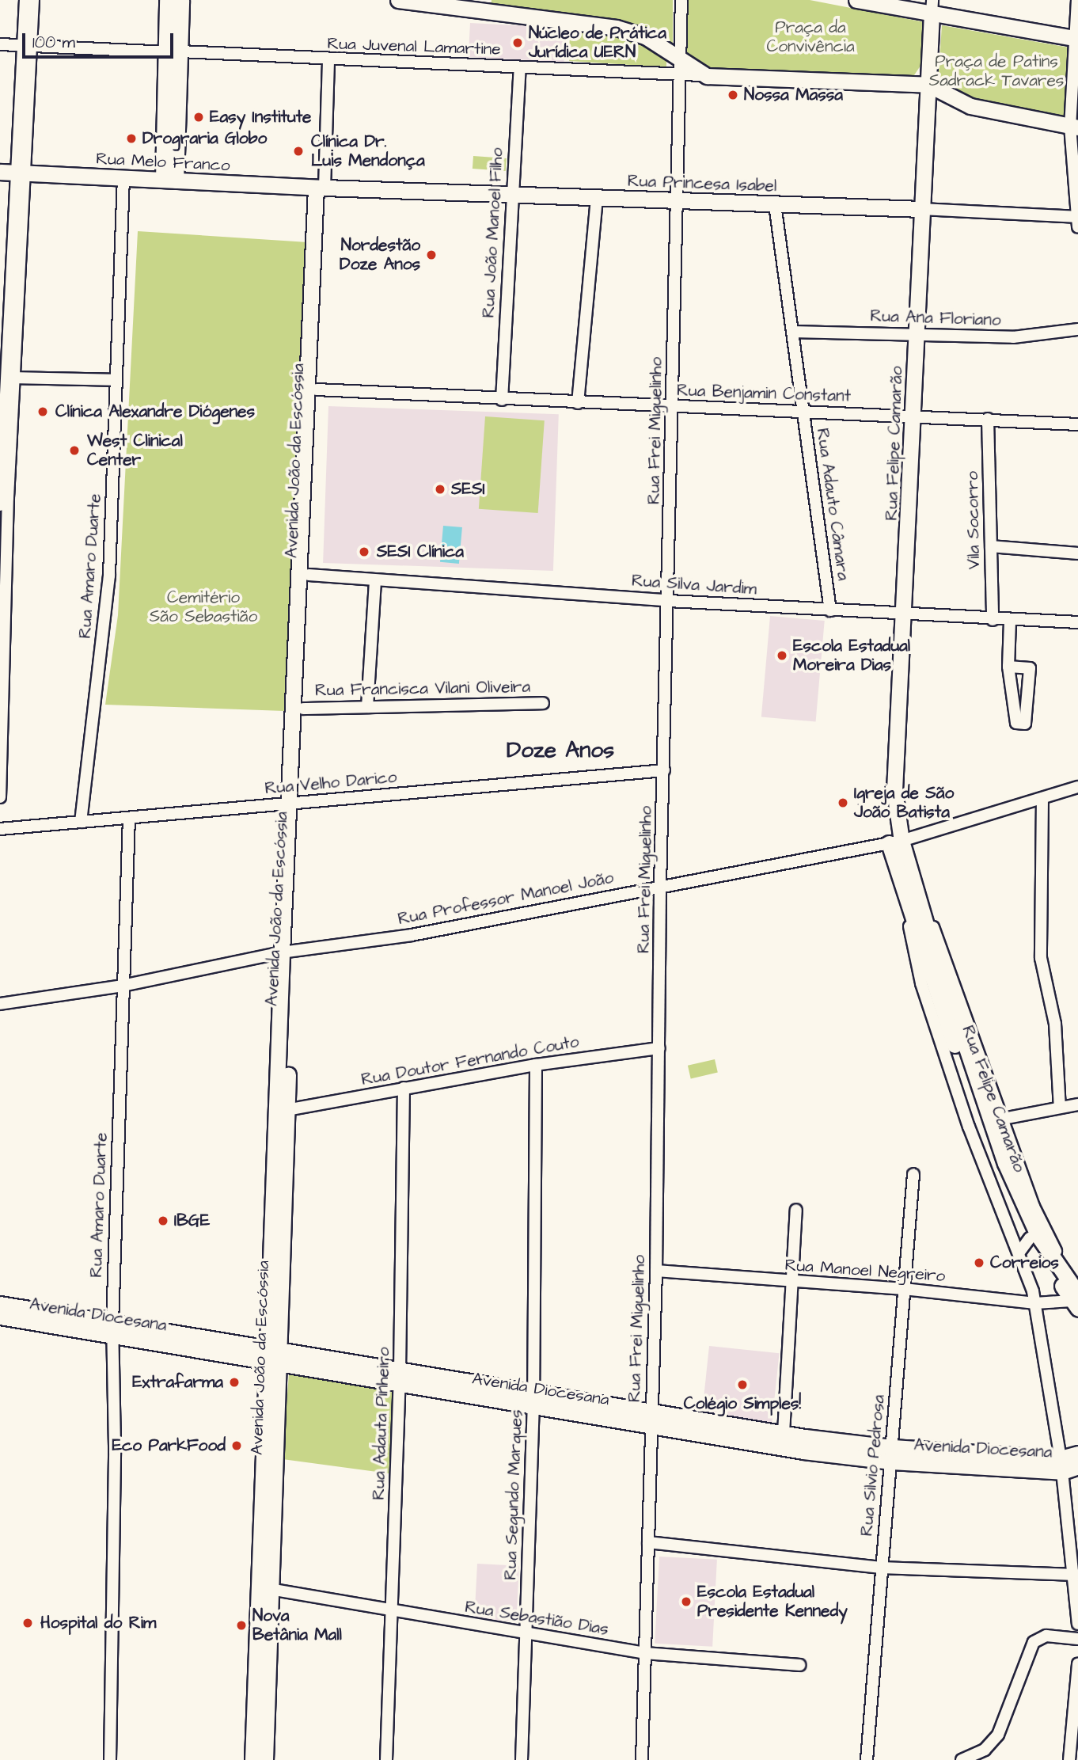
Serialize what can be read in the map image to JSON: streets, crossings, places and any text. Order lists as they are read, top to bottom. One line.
{"streets":{"main road":["Rua Melo Franco","Rua Princesa Isabel","Rua Felipe Camarão","Avenida João da Escóssia","Avenida Diocesana"],"street":["Rua Juvenal Lamartine","Rua João Manoel Filho","Rua Ana Floriano","Rua Benjamin Constant","Rua Frei Miguelinho","Rua Adauto Câmara","Vila Socorro","Rua Amaro Duarte","Rua Silva Jardim","Rua Francisca Vilani Oliveira","Rua Velho Darico","Rua Professor Manoel João","Rua Doutor Fernando Couto","Rua Manoel Negreiro","Rua Adauta Pinheiro","Rua Silvio Pedrosa","Rua Segundo Marques","Rua Sebastião Dias"]},"crossings":[["Rua Juvenal Lamartine","Rua João Manoel Filho"],["Rua Juvenal Lamartine","Rua Frei Miguelinho"],["Rua Juvenal Lamartine","Avenida João da Escóssia"],["Rua Melo Franco","Rua Princesa Isabel"],["Rua Melo Franco","Avenida João da Escóssia"],["Rua Melo Franco","Rua Amaro Duarte"],["Rua Princesa Isabel","Rua João Manoel Filho"],["Rua Princesa Isabel","Rua Frei Miguelinho"],["Rua Princesa Isabel","Rua Felipe Camarão"],["Rua Princesa Isabel","Avenida João da Escóssia"],["Rua Princesa Isabel","Rua Adauto Câmara"],["Rua João Manoel Filho","Rua Benjamin Constant"],["Rua Ana Floriano","Rua Felipe Camarão"],["Rua Ana Floriano","Rua Adauto Câmara"],["Rua Benjamin Constant","Rua Frei Miguelinho"],["Rua Benjamin Constant","Rua Felipe Camarão"],["Rua Benjamin Constant","Avenida João da Escóssia"],["Rua Benjamin Constant","Rua Adauto Câmara"],["Rua Benjamin Constant","Vila Socorro"],["Rua Frei Miguelinho","Rua Silva Jardim"],["Rua Frei Miguelinho","Rua Velho Darico"],["Rua Frei Miguelinho","Rua Professor Manoel João"],["Rua Frei Miguelinho","Rua Doutor Fernando Couto"],["Rua Frei Miguelinho","Rua Manoel Negreiro"],["Rua Frei Miguelinho","Avenida Diocesana"],["Rua Frei Miguelinho","Rua Sebastião Dias"],["Rua Felipe Camarão","Rua Silva Jardim"],["Rua Felipe Camarão","Rua Professor Manoel João"],["Rua Felipe Camarão","Rua Manoel Negreiro"],["Rua Felipe Camarão","Avenida Diocesana"],["Avenida João da Escóssia","Rua Silva Jardim"],["Avenida João da Escóssia","Rua Francisca Vilani Oliveira"],["Avenida João da Escóssia","Rua Velho Darico"],["Avenida João da Escóssia","Rua Professor Manoel João"],["Avenida João da Escóssia","Rua Doutor Fernando Couto"],["Avenida João da Escóssia","Avenida Diocesana"],["Avenida João da Escóssia","Rua Sebastião Dias"],["Rua Adauto Câmara","Rua Silva Jardim"],["Vila Socorro","Rua Silva Jardim"],["Rua Amaro Duarte","Rua Velho Darico"],["Rua Amaro Duarte","Rua Professor Manoel João"],["Rua Amaro Duarte","Avenida Diocesana"],["Rua Doutor Fernando Couto","Rua Adauta Pinheiro"],["Rua Doutor Fernando Couto","Rua Segundo Marques"],["Rua Manoel Negreiro","Rua Silvio Pedrosa"],["Avenida Diocesana","Rua Adauta Pinheiro"],["Avenida Diocesana","Rua Silvio Pedrosa"],["Avenida Diocesana","Rua Segundo Marques"],["Rua Adauta Pinheiro","Rua Sebastião Dias"],["Rua Segundo Marques","Rua Sebastião Dias"]],"districts":["Doze Anos"],"parks":["Praça da Convivência","Praça de Patins Sadrack Tavares","Cemitério São Sebastião"],"places":["Núcleo de Prática Jurídica UERN","Nossa Massa","Easy Institute","Drograria Globo","Clínica Dr. Luis Mendonça","Nordestão Doze Anos","Clínica Alexandre Diógenes","West Clinical Center","SESI","SESI Clínica","Escola Estadual Moreira Dias","Igreja de São João Batista","IBGE","Correios","Extrafarma","Colégio Simples!","Eco ParkFood","Escola Estadual Presidente Kennedy","Hospital do Rim","Nova Betânia Mall"],"scale_bar":"100 m"}
